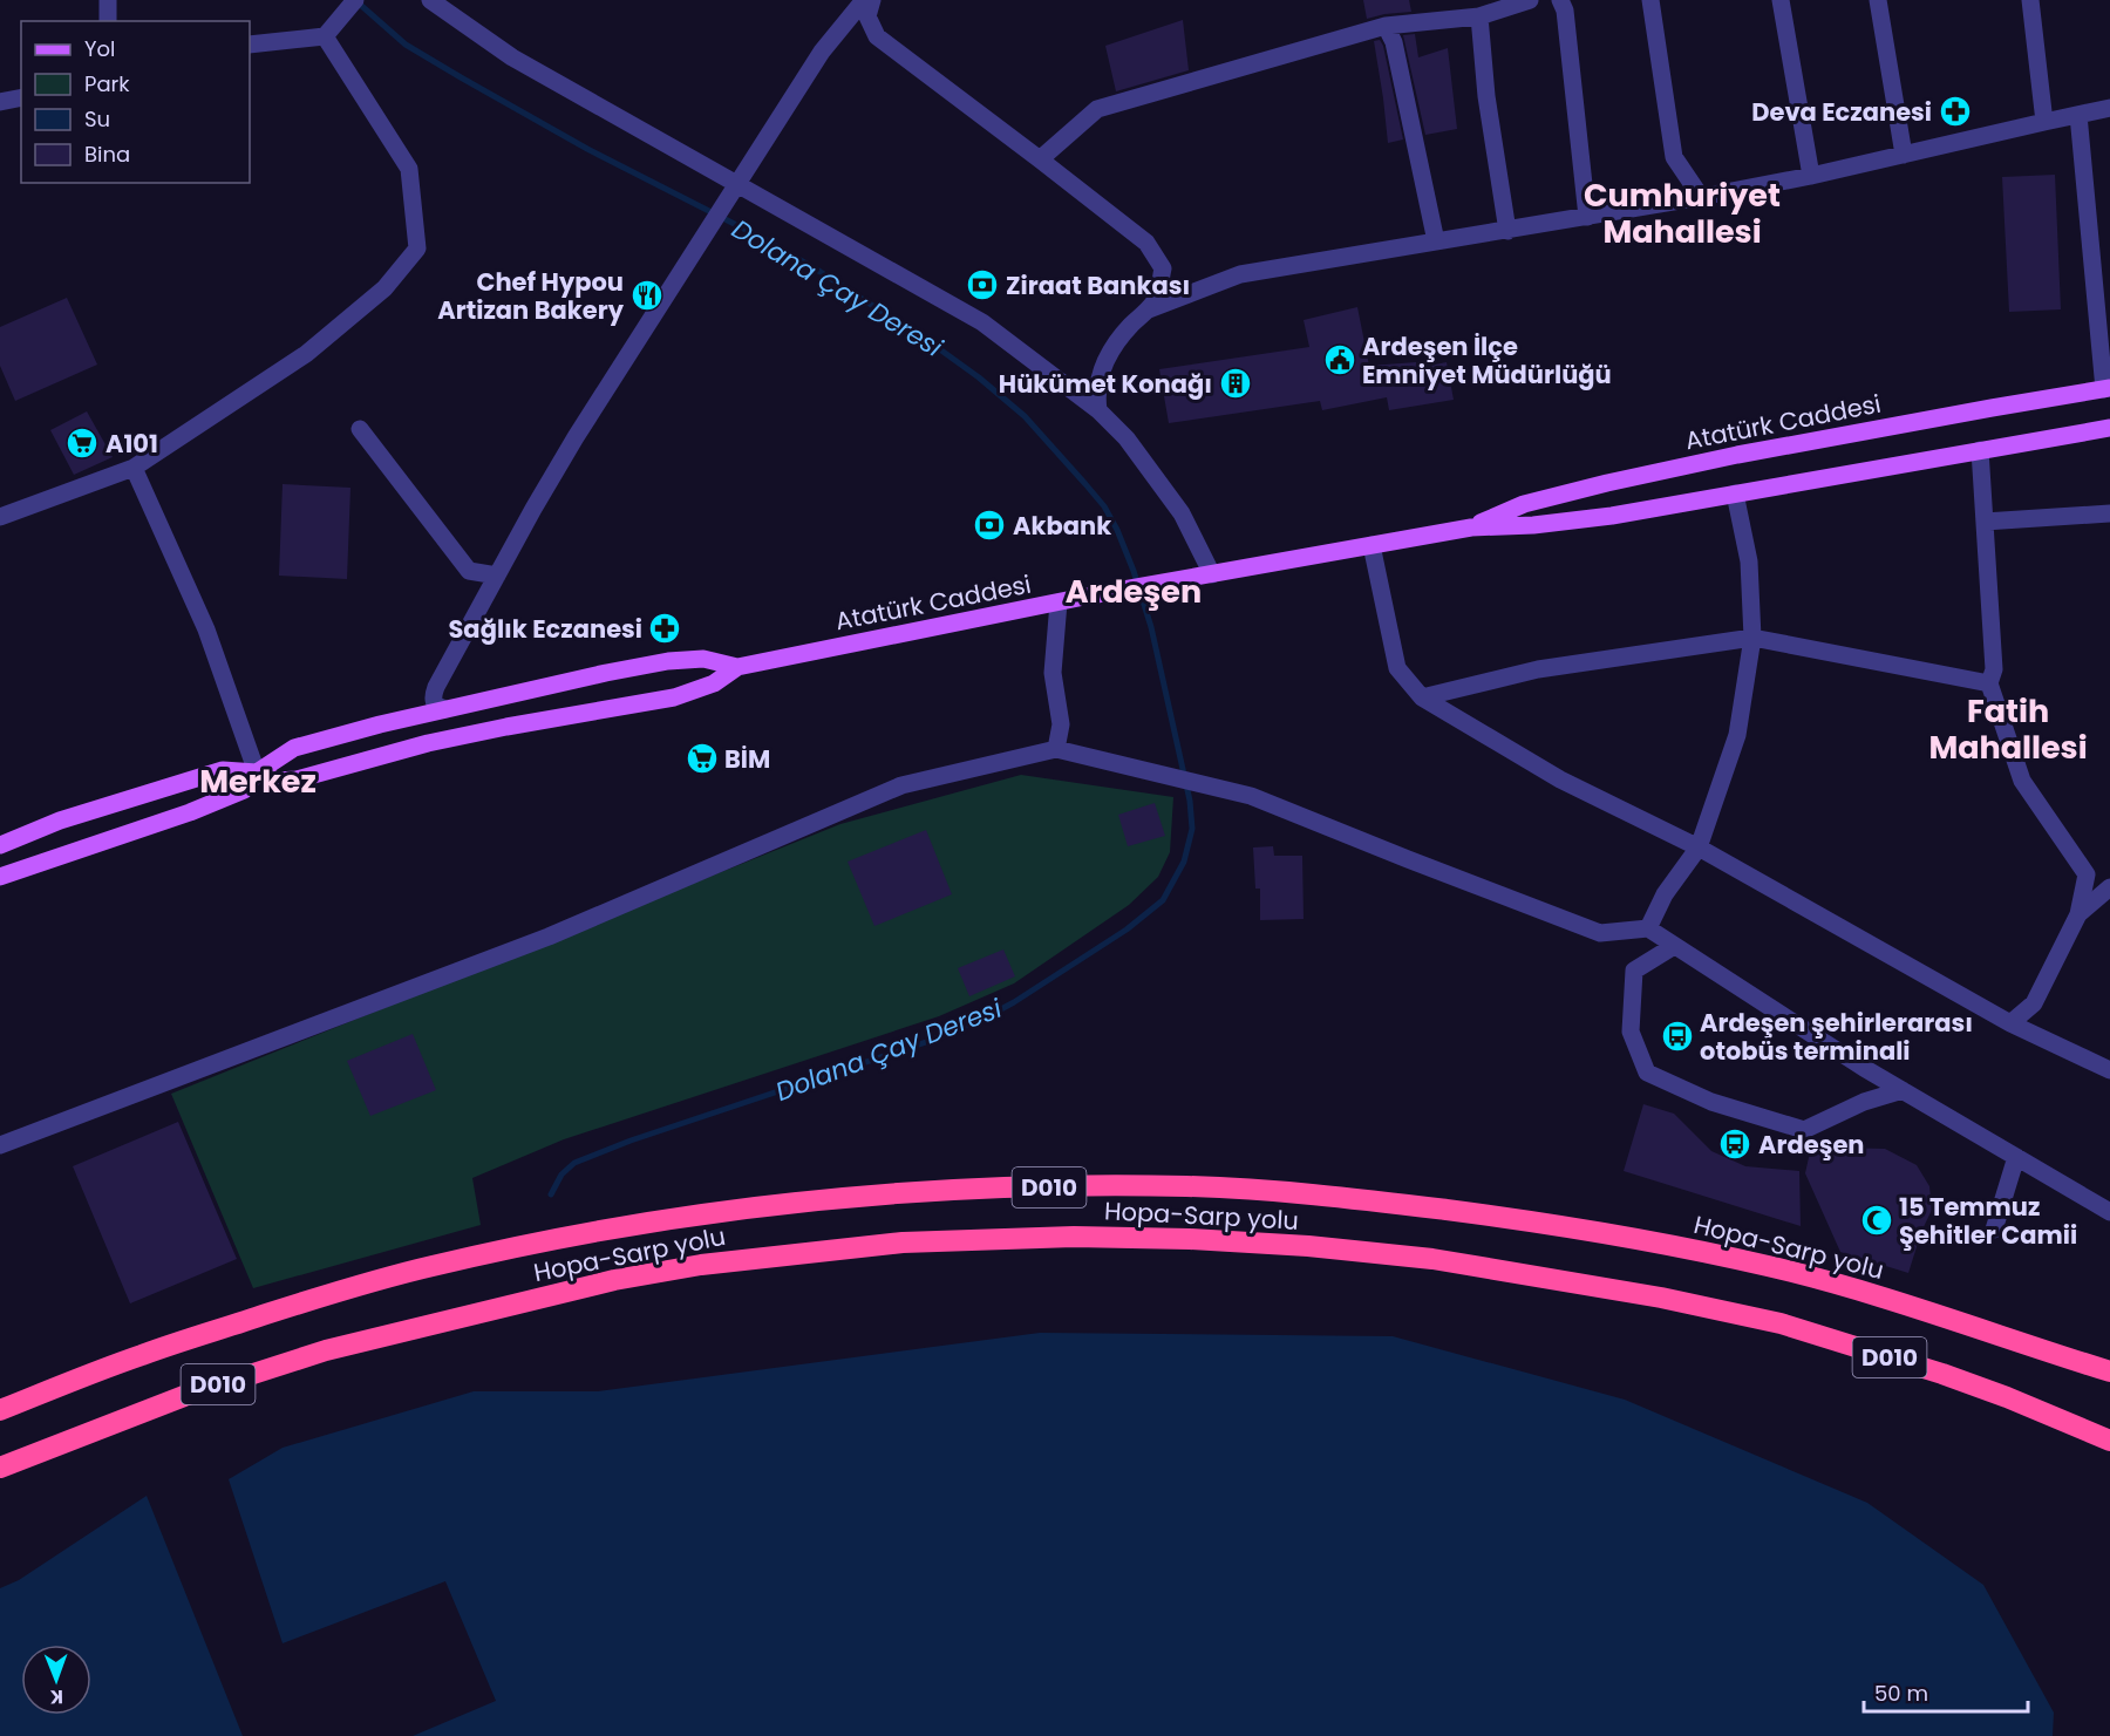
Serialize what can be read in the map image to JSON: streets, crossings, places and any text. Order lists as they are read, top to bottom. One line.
{"streets":{"highway":["D010","Hopa-Sarp yolu"],"main road":["Atatürk Caddesi"]},"districts":["Cumhuriyet Mahallesi","Ardeşen","Fatih Mahallesi","Merkez"],"water":["Dolana Çay Deresi"],"places":{"pharmacy":["Deva Eczanesi","Sağlık Eczanesi"],"bank":["Ziraat Bankası","Akbank"],"restaurant":["Chef Hypou Artizan Bakery"],"public building":["Ardeşen İlçe Emniyet Müdürlüğü"],"building":["Hükümet Konağı"],"supermarket":["A101","BİM"],"bus stop":["Ardeşen şehirlerarası otobüs terminali","Ardeşen"],"mosque":["15 Temmuz Şehitler Camii"]},"legend":["Yol","Park","Su","Bina"],"scale_bar":"50 m","north":"bottom"}
